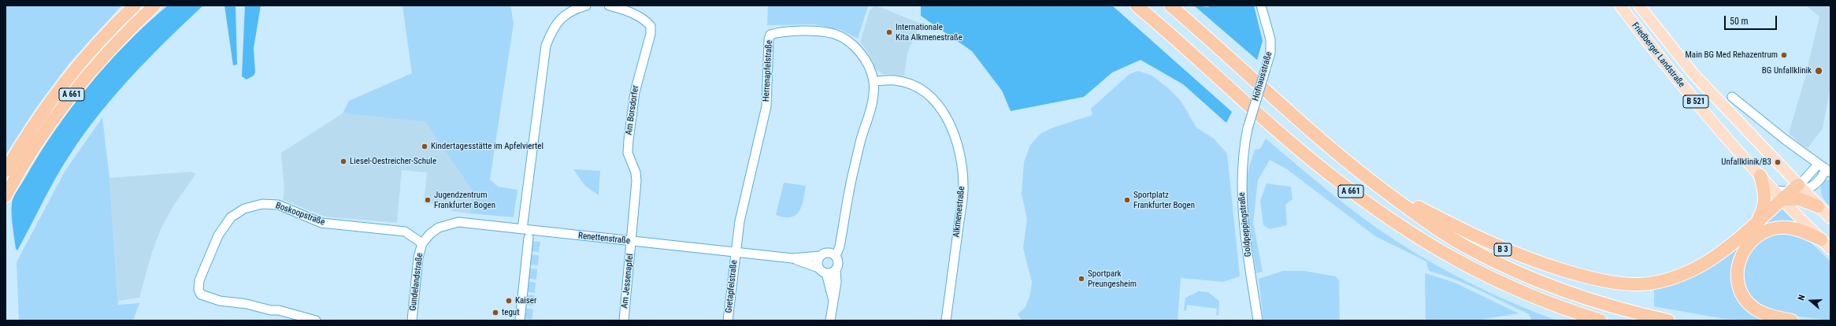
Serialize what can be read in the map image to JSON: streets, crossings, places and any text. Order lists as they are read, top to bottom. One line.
{"streets":{"highway":["A 661","B 3"],"main road":["Friedberger Landstraße","B 521"],"street":["Herrenapfelstraße","Hofhausstraße","Am Borsdorfer","Alkmenestraße","Boskoopstraße","Goldpeppingstraße","Renettenstraße","Am Jessenapfel","Gundelandstraße","Gretapfelstraße"]},"crossings":[["Herrenapfelstraße","Alkmenestraße"],["Herrenapfelstraße","Renettenstraße"],["Herrenapfelstraße","Gretapfelstraße"],["Hofhausstraße","Goldpeppingstraße"],["A 661","B 3"],["Am Borsdorfer","Renettenstraße"],["Am Borsdorfer","Am Jessenapfel"],["Boskoopstraße","Renettenstraße"],["Boskoopstraße","Gundelandstraße"],["Renettenstraße","Am Jessenapfel"],["Renettenstraße","Gundelandstraße"],["Renettenstraße","Gretapfelstraße"]],"places":["Internationale Kita Alkmenestraße","Main BG Med Rehazentrum","BG Unfallklinik","Kindertagesstätte im Apfelviertel","Liesel-Oestreicher-Schule","Unfallklinik/B3","Jugendzentrum Frankfurter Bogen","Sportplatz Frankfurter Bogen","Sportpark Preungesheim","Kaiser","tegut"],"scale_bar":"50 m","north":"left"}
